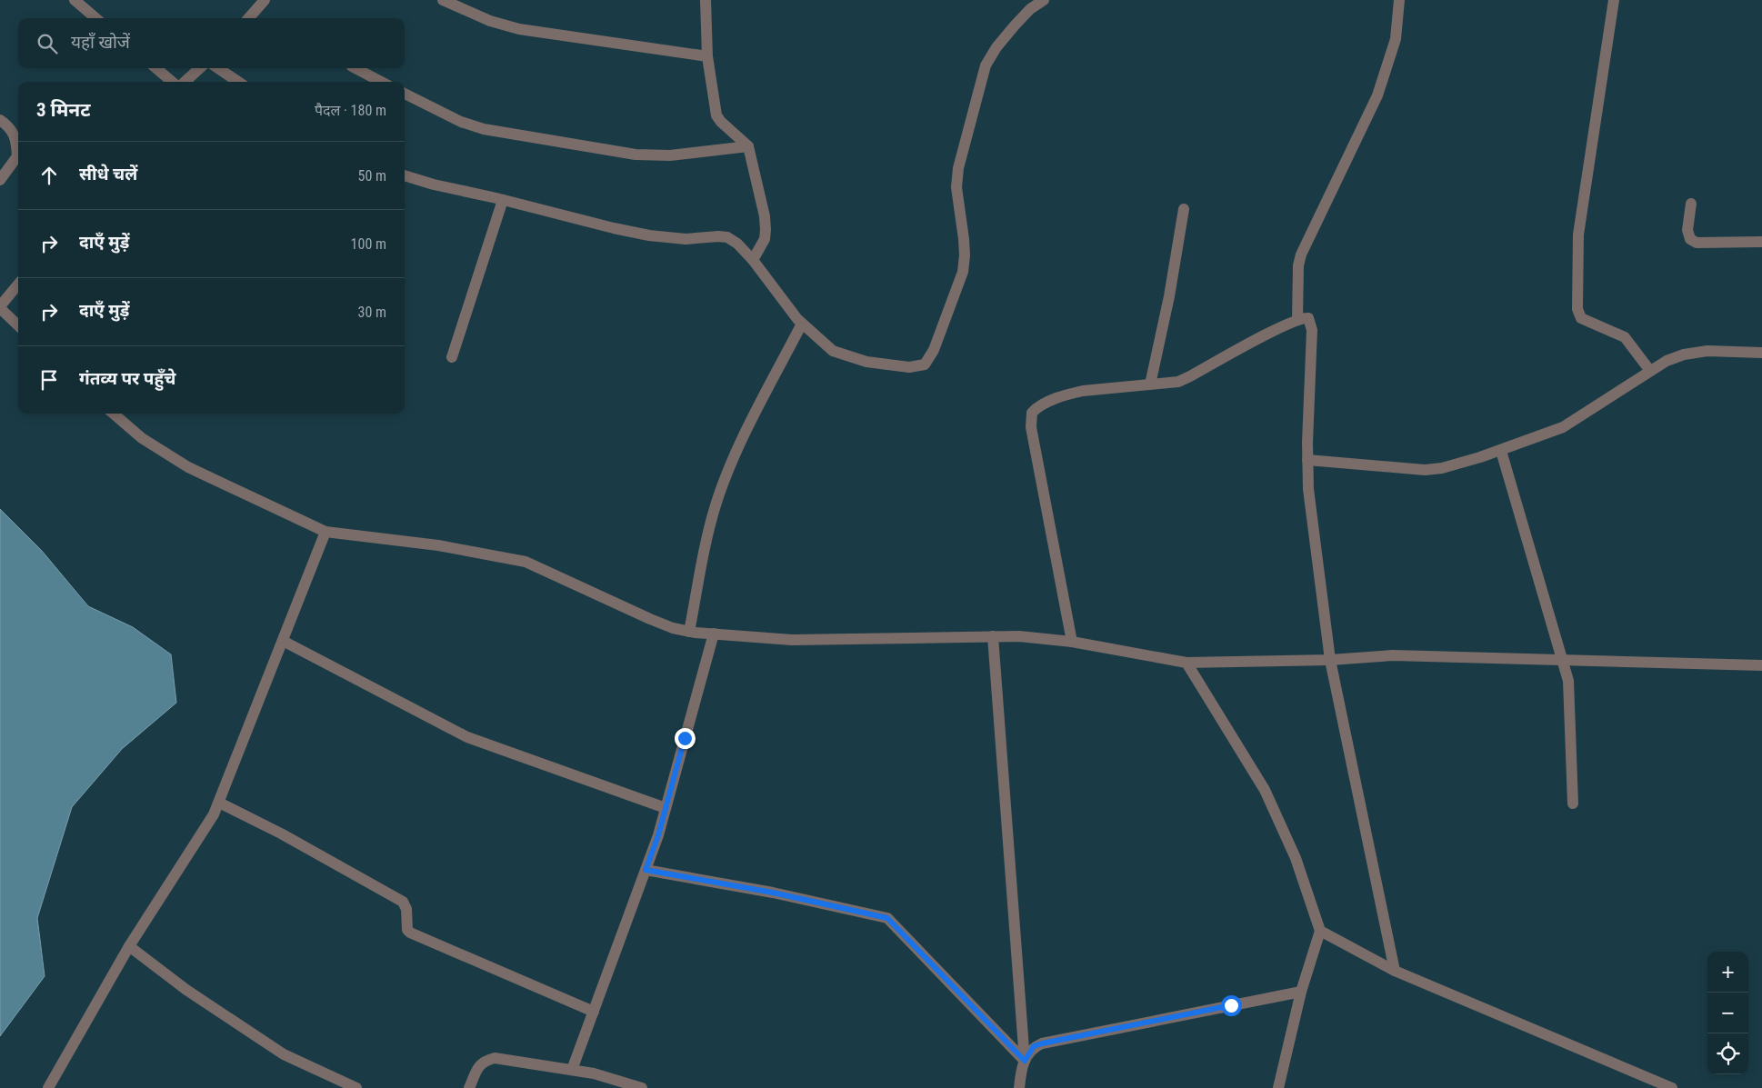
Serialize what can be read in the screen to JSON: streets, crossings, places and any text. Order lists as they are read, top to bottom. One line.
{"page":{"search":"यहाँ खोजें","heading":["3 मिनट","पैदल · 180 m"],"list":[["सीधे चलें","50 m"],["दाएँ मुड़ें","100 m"],["दाएँ मुड़ें","30 m"],"गंतव्य पर पहुँचे"],"map_buttons":["+","−"]}}
